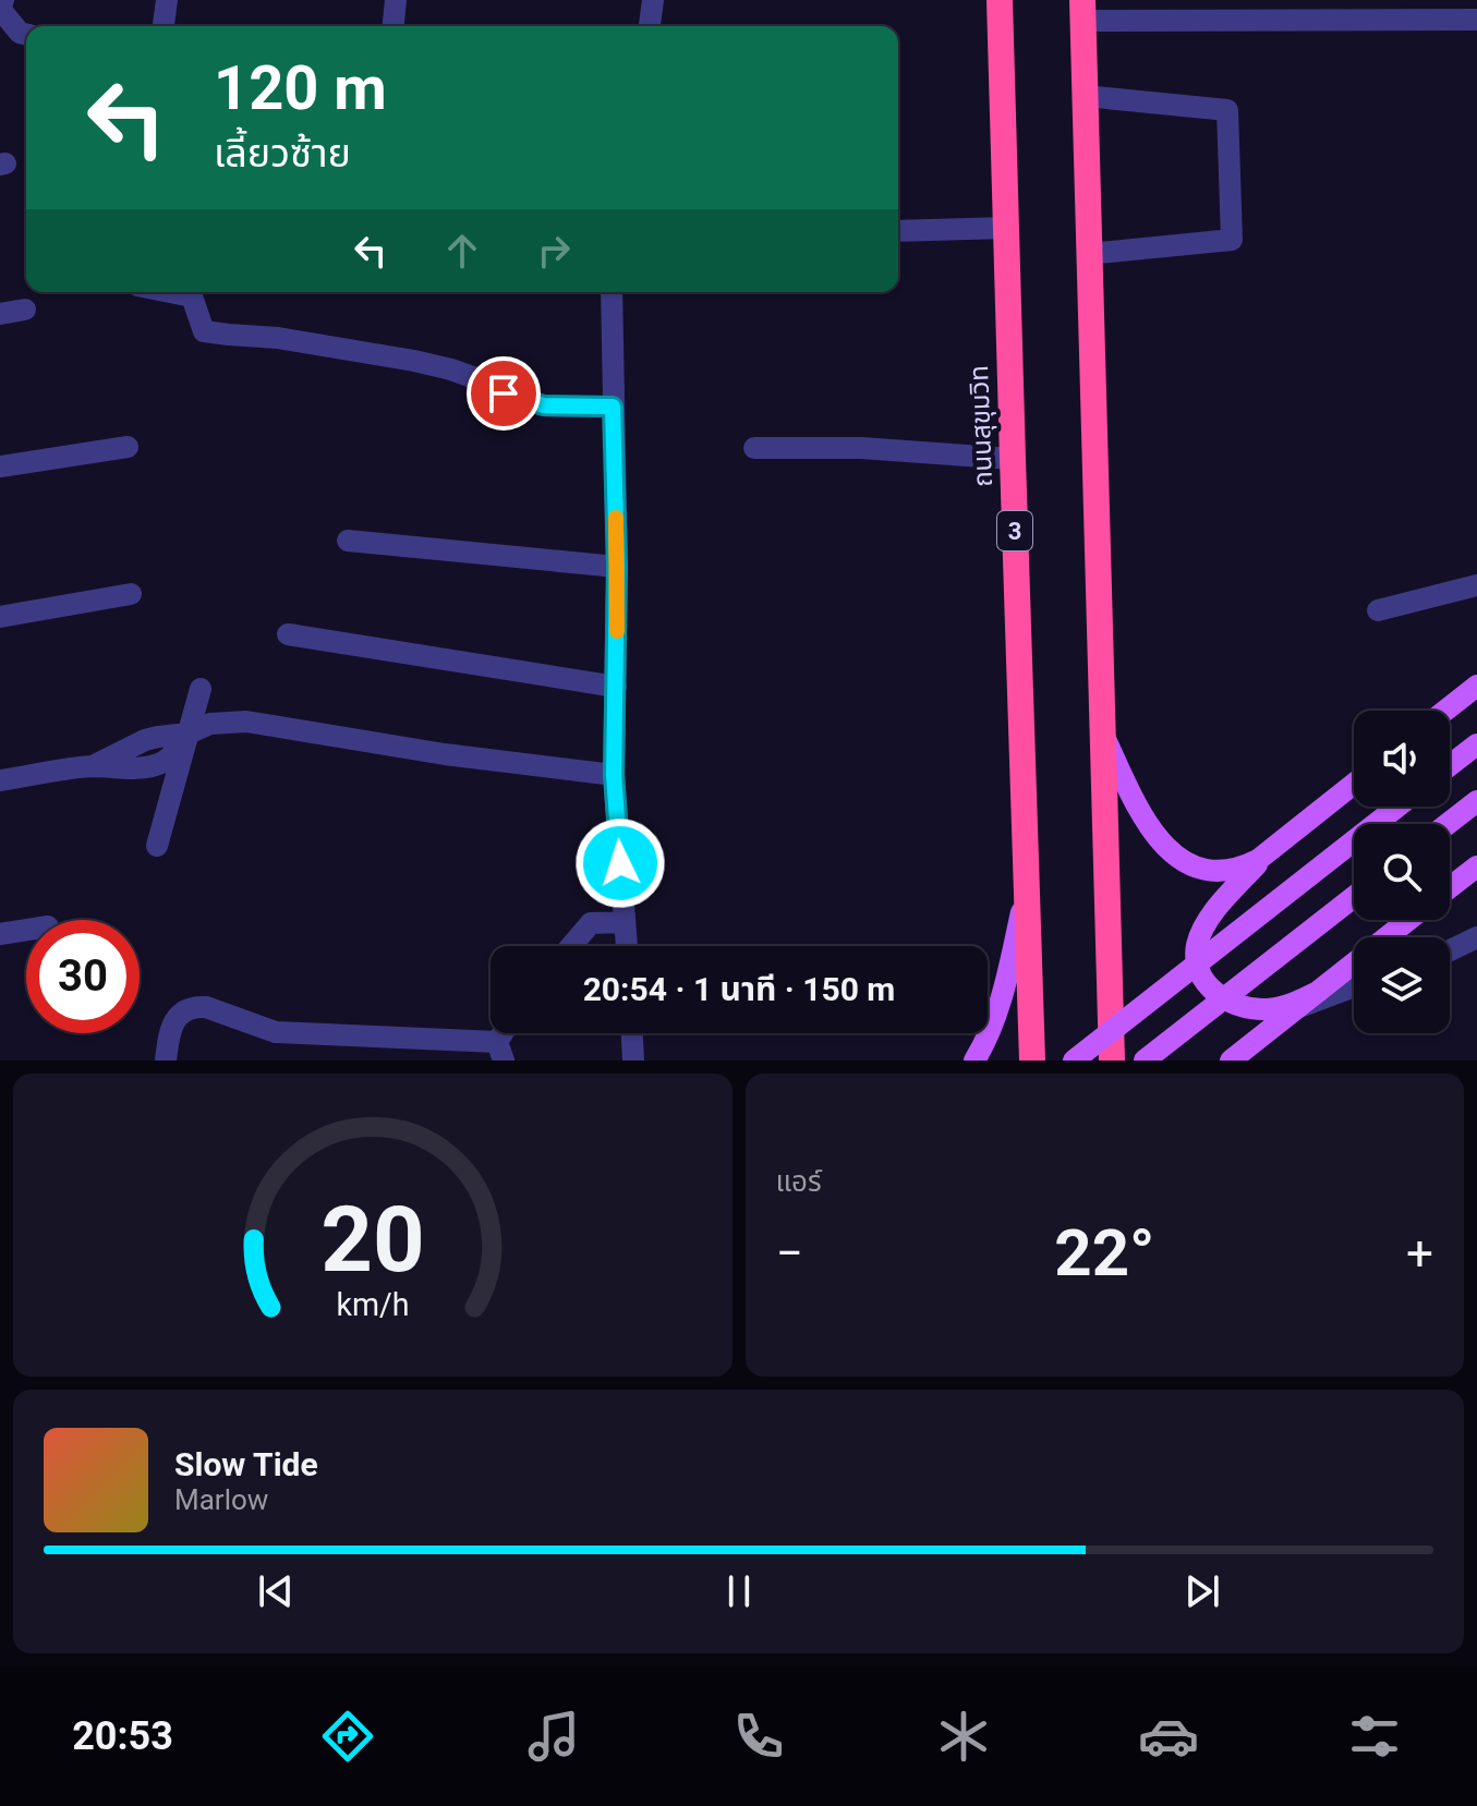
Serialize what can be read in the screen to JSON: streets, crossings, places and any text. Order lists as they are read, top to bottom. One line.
{"streets":{"highway":["ถนนสุขุมวิท","3"]},"page":{"turn":["120 m","เลี้ยวซ้าย"],"limit":"30","trip":"20:54 · 1 นาที · 150 m","tile":"แอร์","heat":["−","22°","+"],"song":["Slow Tide","Marlow"],"tabs":"20:53","gauge":["20","km/h"]}}
